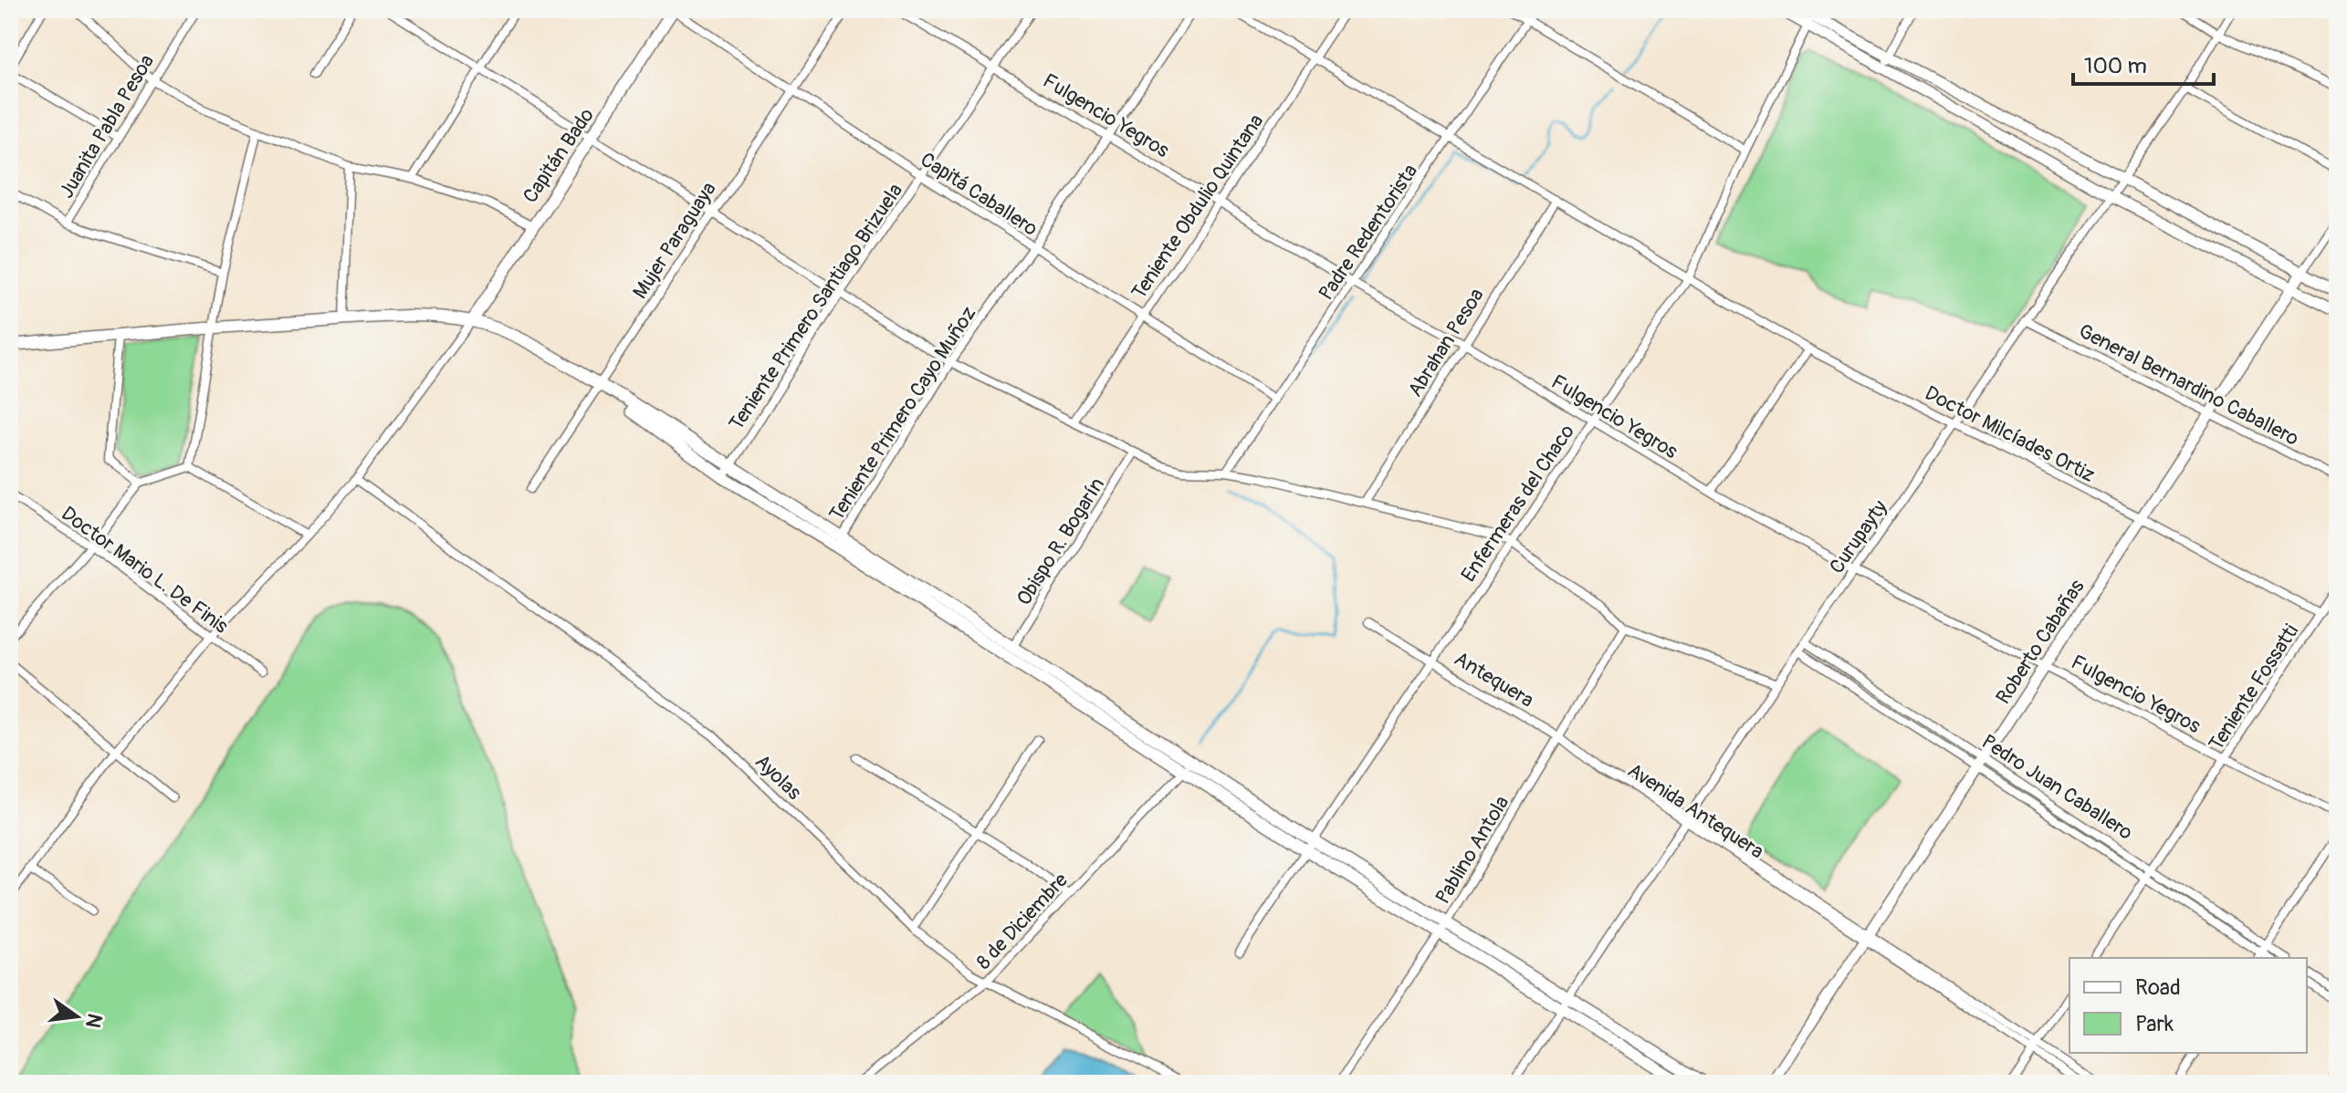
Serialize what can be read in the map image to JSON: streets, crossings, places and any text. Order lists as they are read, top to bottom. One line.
{"streets":{"main road":["Capitán Bado","Roberto Cabañas"],"street":["Fulgencio Yegros","Juanita Pabla Pesoa","Capitá Caballero","Teniente Obdulio Quintana","Padre Redentorista","Mujer Paraguaya","Teniente Primero Santiago Brizuela","Abrahan Pesoa","General Bernardino Caballero","Teniente Primero Cayo Muñoz","Doctor Milcíades Ortiz","Enfermeras del Chaco","Curupayty","Obispo R. Bogarín","Doctor Mario L. De Finis","Antequera","Teniente Fossatti","Ayolas","Pedro Juan Caballero","Avenida Antequera","Pablino Antola","8 de Diciembre"]},"crossings":[["Fulgencio Yegros","Teniente Obdulio Quintana"],["Fulgencio Yegros","Padre Redentorista"],["Fulgencio Yegros","Teniente Primero Santiago Brizuela"],["Fulgencio Yegros","Abrahan Pesoa"],["Fulgencio Yegros","Teniente Primero Cayo Muñoz"],["Fulgencio Yegros","Enfermeras del Chaco"],["Fulgencio Yegros","Curupayty"],["Fulgencio Yegros","Roberto Cabañas"],["Fulgencio Yegros","Teniente Fossatti"],["Capitán Bado","Capitá Caballero"],["Capitá Caballero","Teniente Obdulio Quintana"],["Capitá Caballero","Padre Redentorista"],["Capitá Caballero","Mujer Paraguaya"],["Capitá Caballero","Teniente Primero Santiago Brizuela"],["Capitá Caballero","Teniente Primero Cayo Muñoz"],["Teniente Obdulio Quintana","Doctor Milcíades Ortiz"],["Padre Redentorista","Doctor Milcíades Ortiz"],["Abrahan Pesoa","Doctor Milcíades Ortiz"],["General Bernardino Caballero","Curupayty"],["General Bernardino Caballero","Roberto Cabañas"],["Doctor Milcíades Ortiz","Enfermeras del Chaco"],["Doctor Milcíades Ortiz","Curupayty"],["Doctor Milcíades Ortiz","Roberto Cabañas"],["Doctor Milcíades Ortiz","Teniente Fossatti"],["Enfermeras del Chaco","Antequera"],["Curupayty","Pedro Juan Caballero"],["Curupayty","Avenida Antequera"],["Roberto Cabañas","Pedro Juan Caballero"],["Roberto Cabañas","Avenida Antequera"],["Antequera","Avenida Antequera"],["Antequera","Pablino Antola"],["Teniente Fossatti","Pedro Juan Caballero"],["Ayolas","8 de Diciembre"]],"legend":["Road","Park"],"scale_bar":"100 m","north":"right"}
